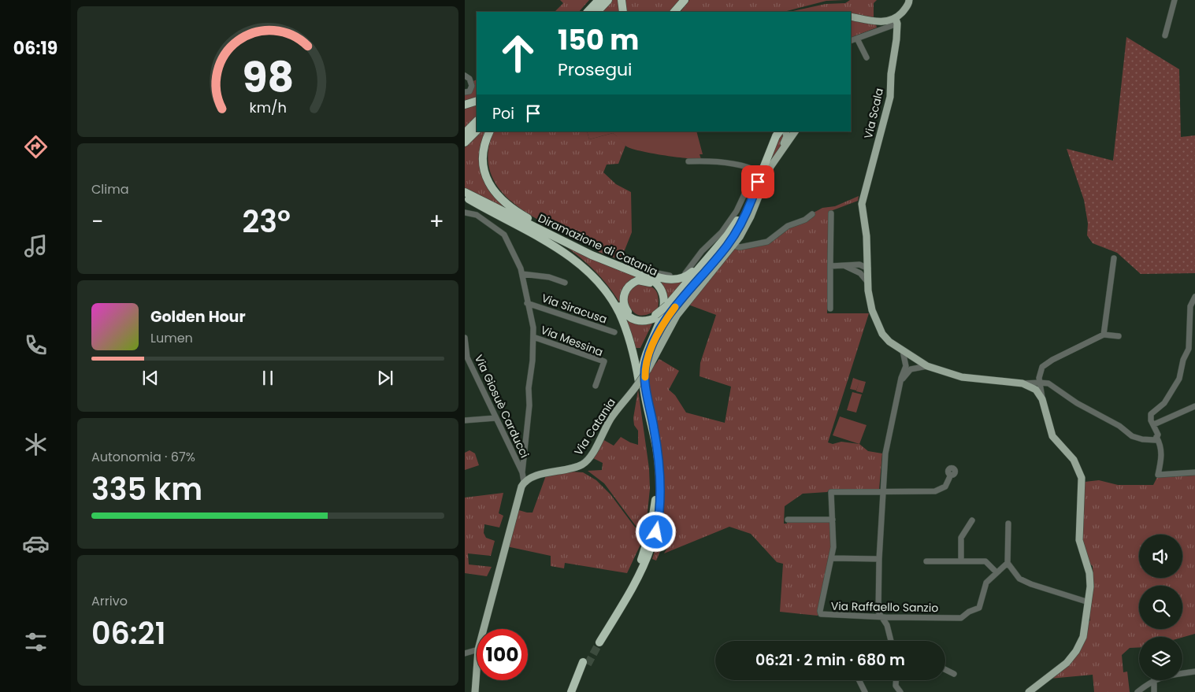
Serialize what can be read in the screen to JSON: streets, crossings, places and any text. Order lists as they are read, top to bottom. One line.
{"streets":{"highway":["Diramazione di Catania"],"main road":["Via Scala","Via Catania"],"street":["Via Siracusa","Via Messina","Via Giosuè Carducci","Via Raffaello Sanzio"]},"crossings":[["Via Giosuè Carducci","Via Catania"]],"page":{"tabs":"06:19","turn":["150 m","Prosegui"],"then":"Poi","tile":["Clima",["Autonomia · 67%","335 km"],["Arrivo","06:21"]],"heat":["−","23°","+"],"song":["Golden Hour","Lumen"],"limit":"100","trip":"06:21 · 2 min · 680 m","gauge":["98","km/h"]}}
